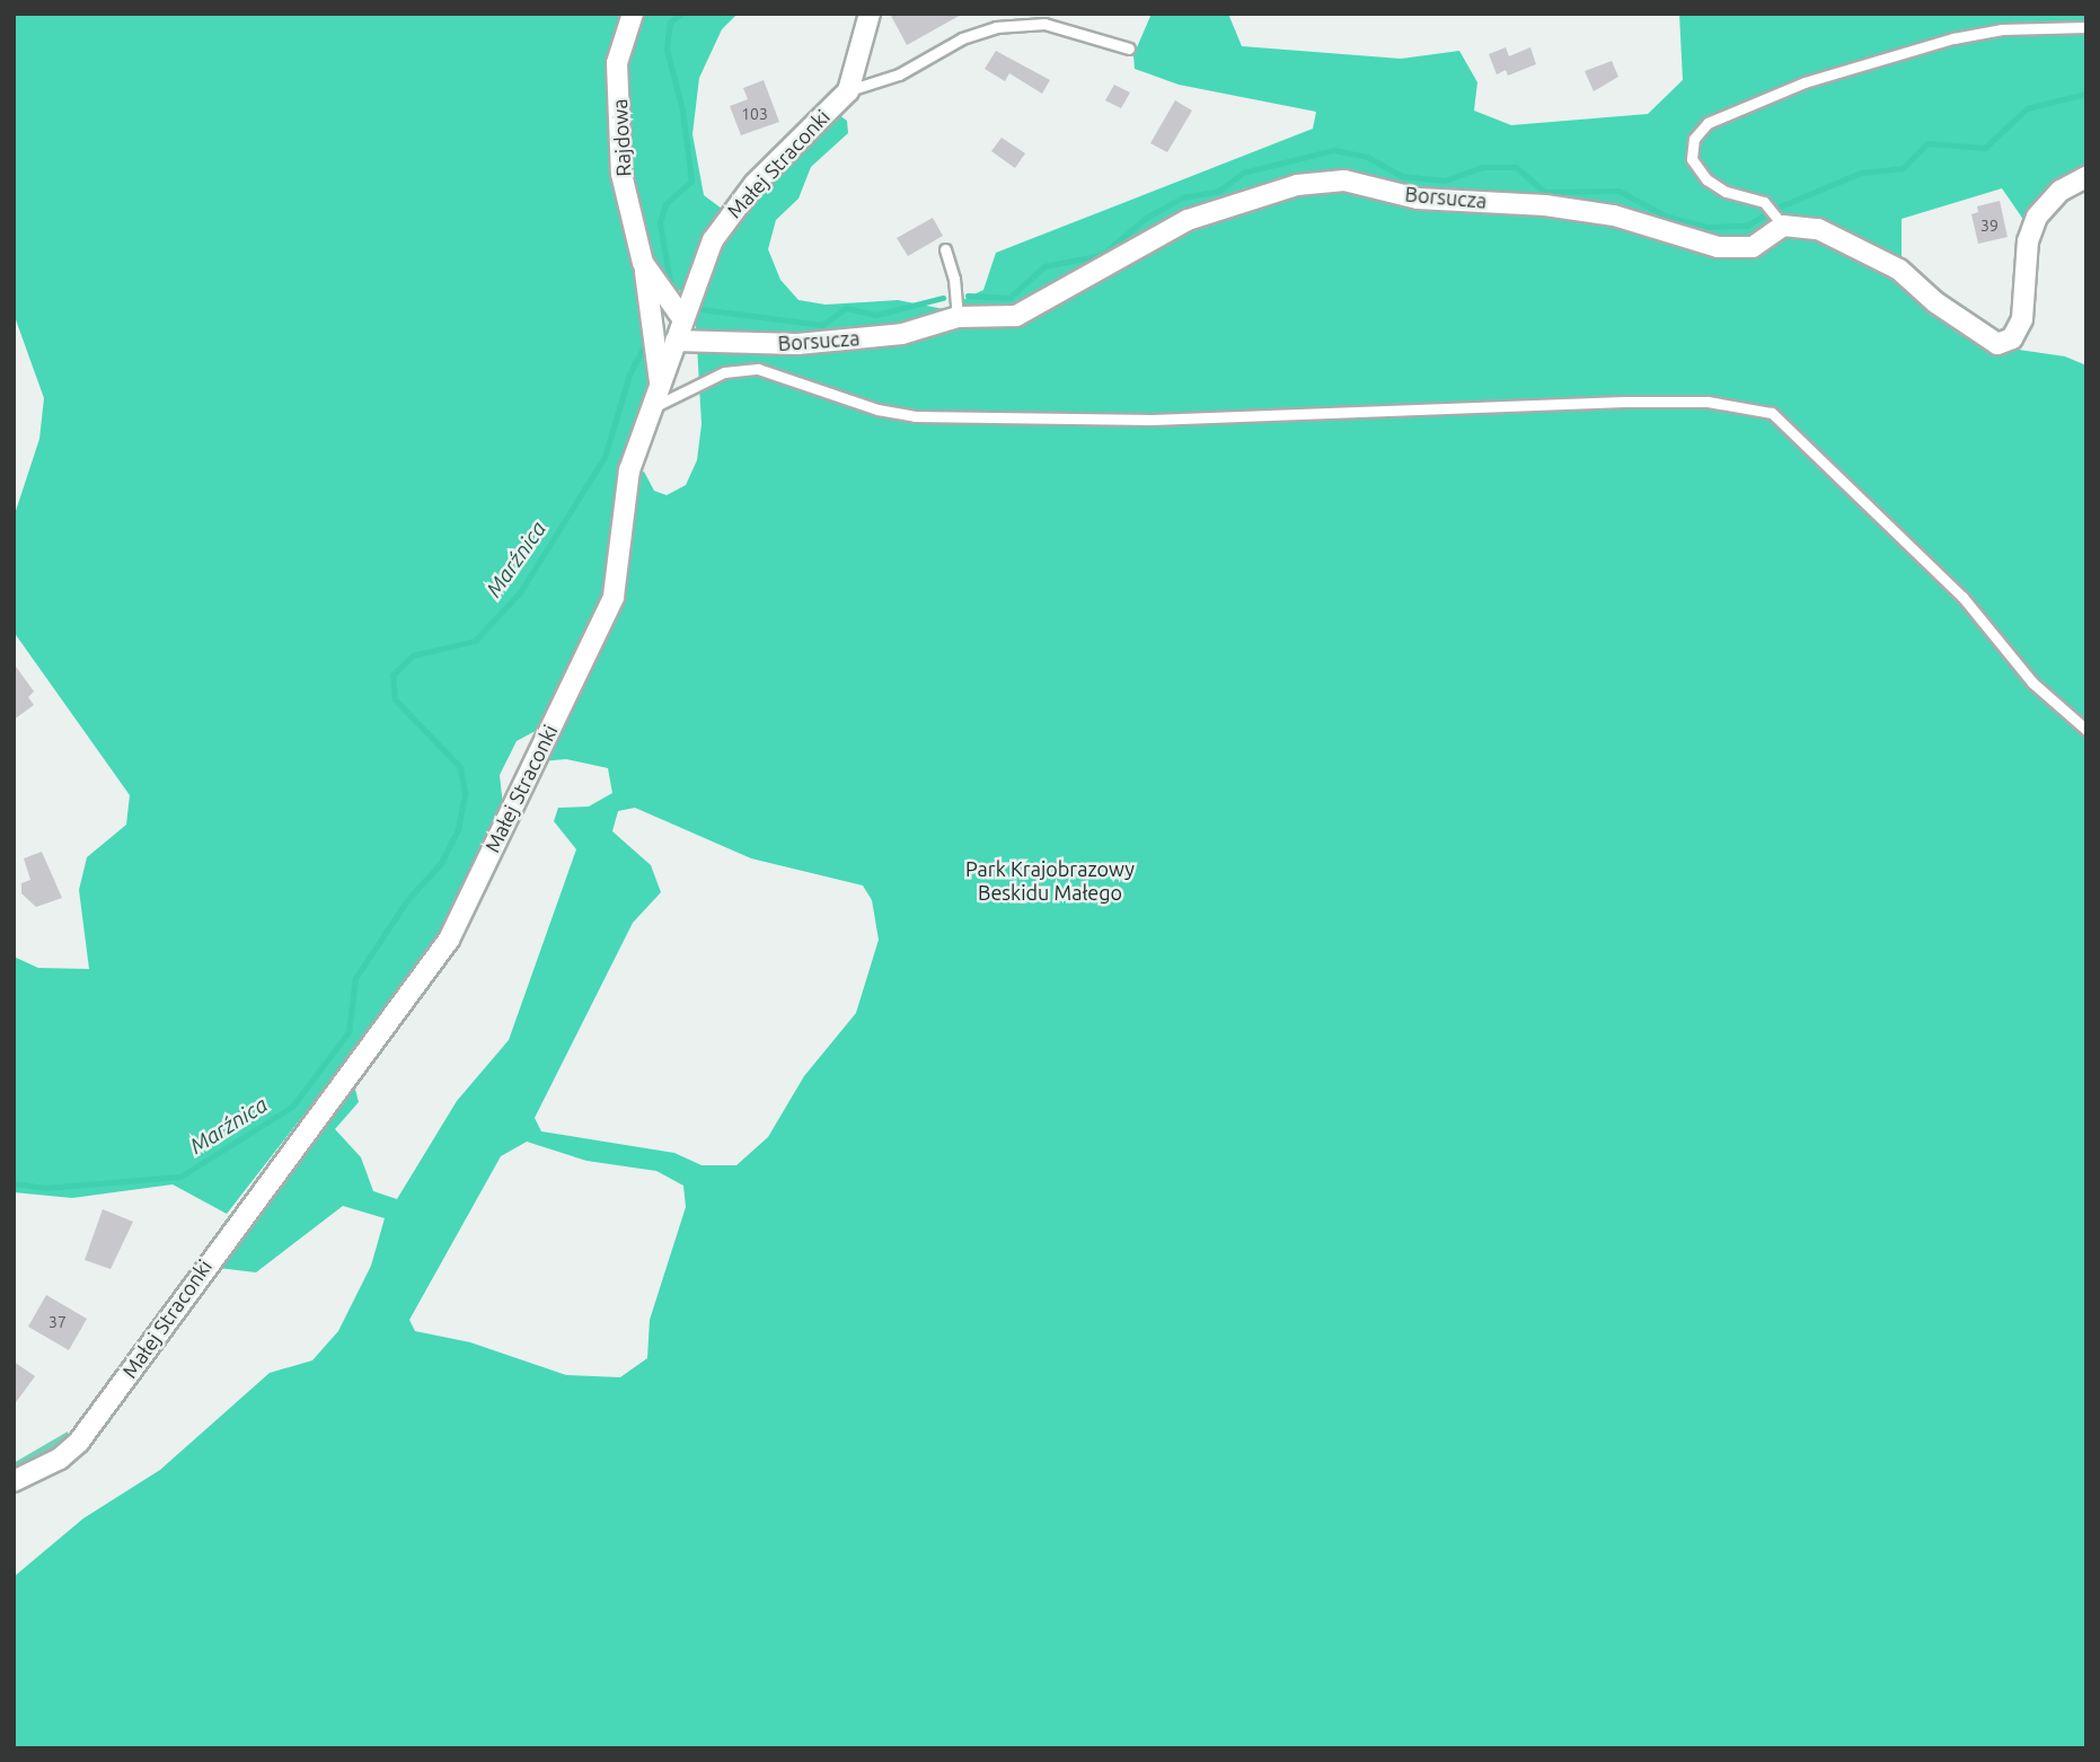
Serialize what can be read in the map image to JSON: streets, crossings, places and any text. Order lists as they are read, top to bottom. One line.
{"streets":{"street":["Rajdowa","Małej Straconki","Borsucza"]},"crossings":[["Rajdowa","Małej Straconki"],["Małej Straconki","Borsucza"]],"water":["Marźnica"],"parks":["Park Krajobrazowy Beskidu Małego"],"house_numbers":["103","39","37"]}
